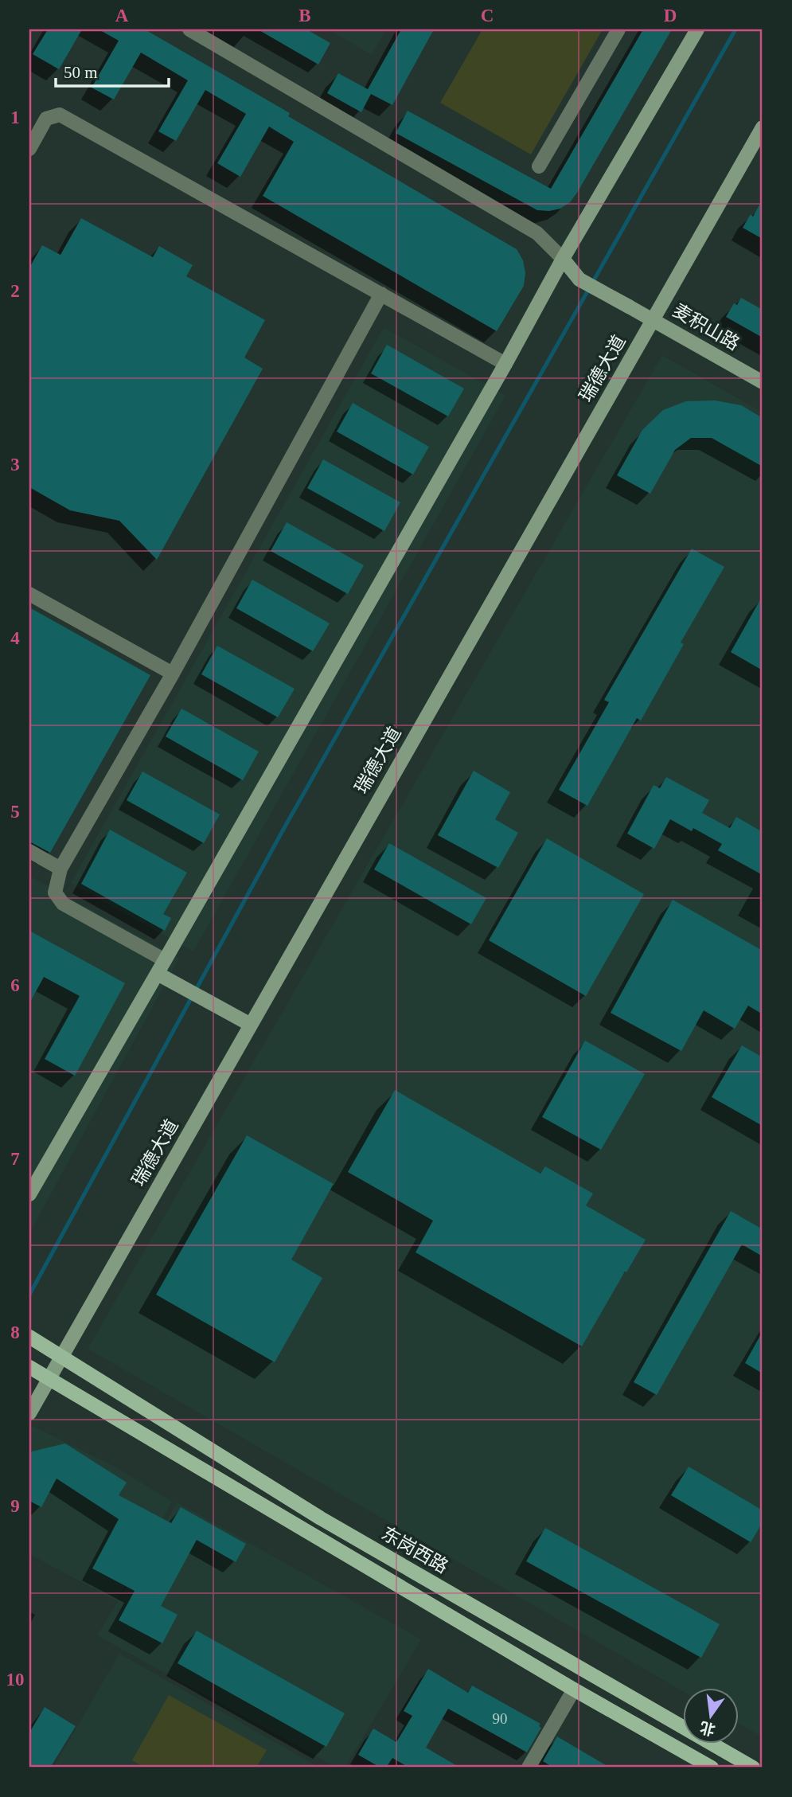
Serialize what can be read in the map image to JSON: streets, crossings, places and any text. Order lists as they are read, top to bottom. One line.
{"streets":{"main road":["东岗西路"],"street":["麦积山路","瑞德大道"]},"crossings":[["麦积山路","瑞德大道"],["瑞德大道","东岗西路"]],"house_numbers":["90"],"scale_bar":"50 m","north":"bottom","grid":{"columns":["A","B","C","D"],"rows":["1","2","3","4","5","6","7","8","9","10"]}}
